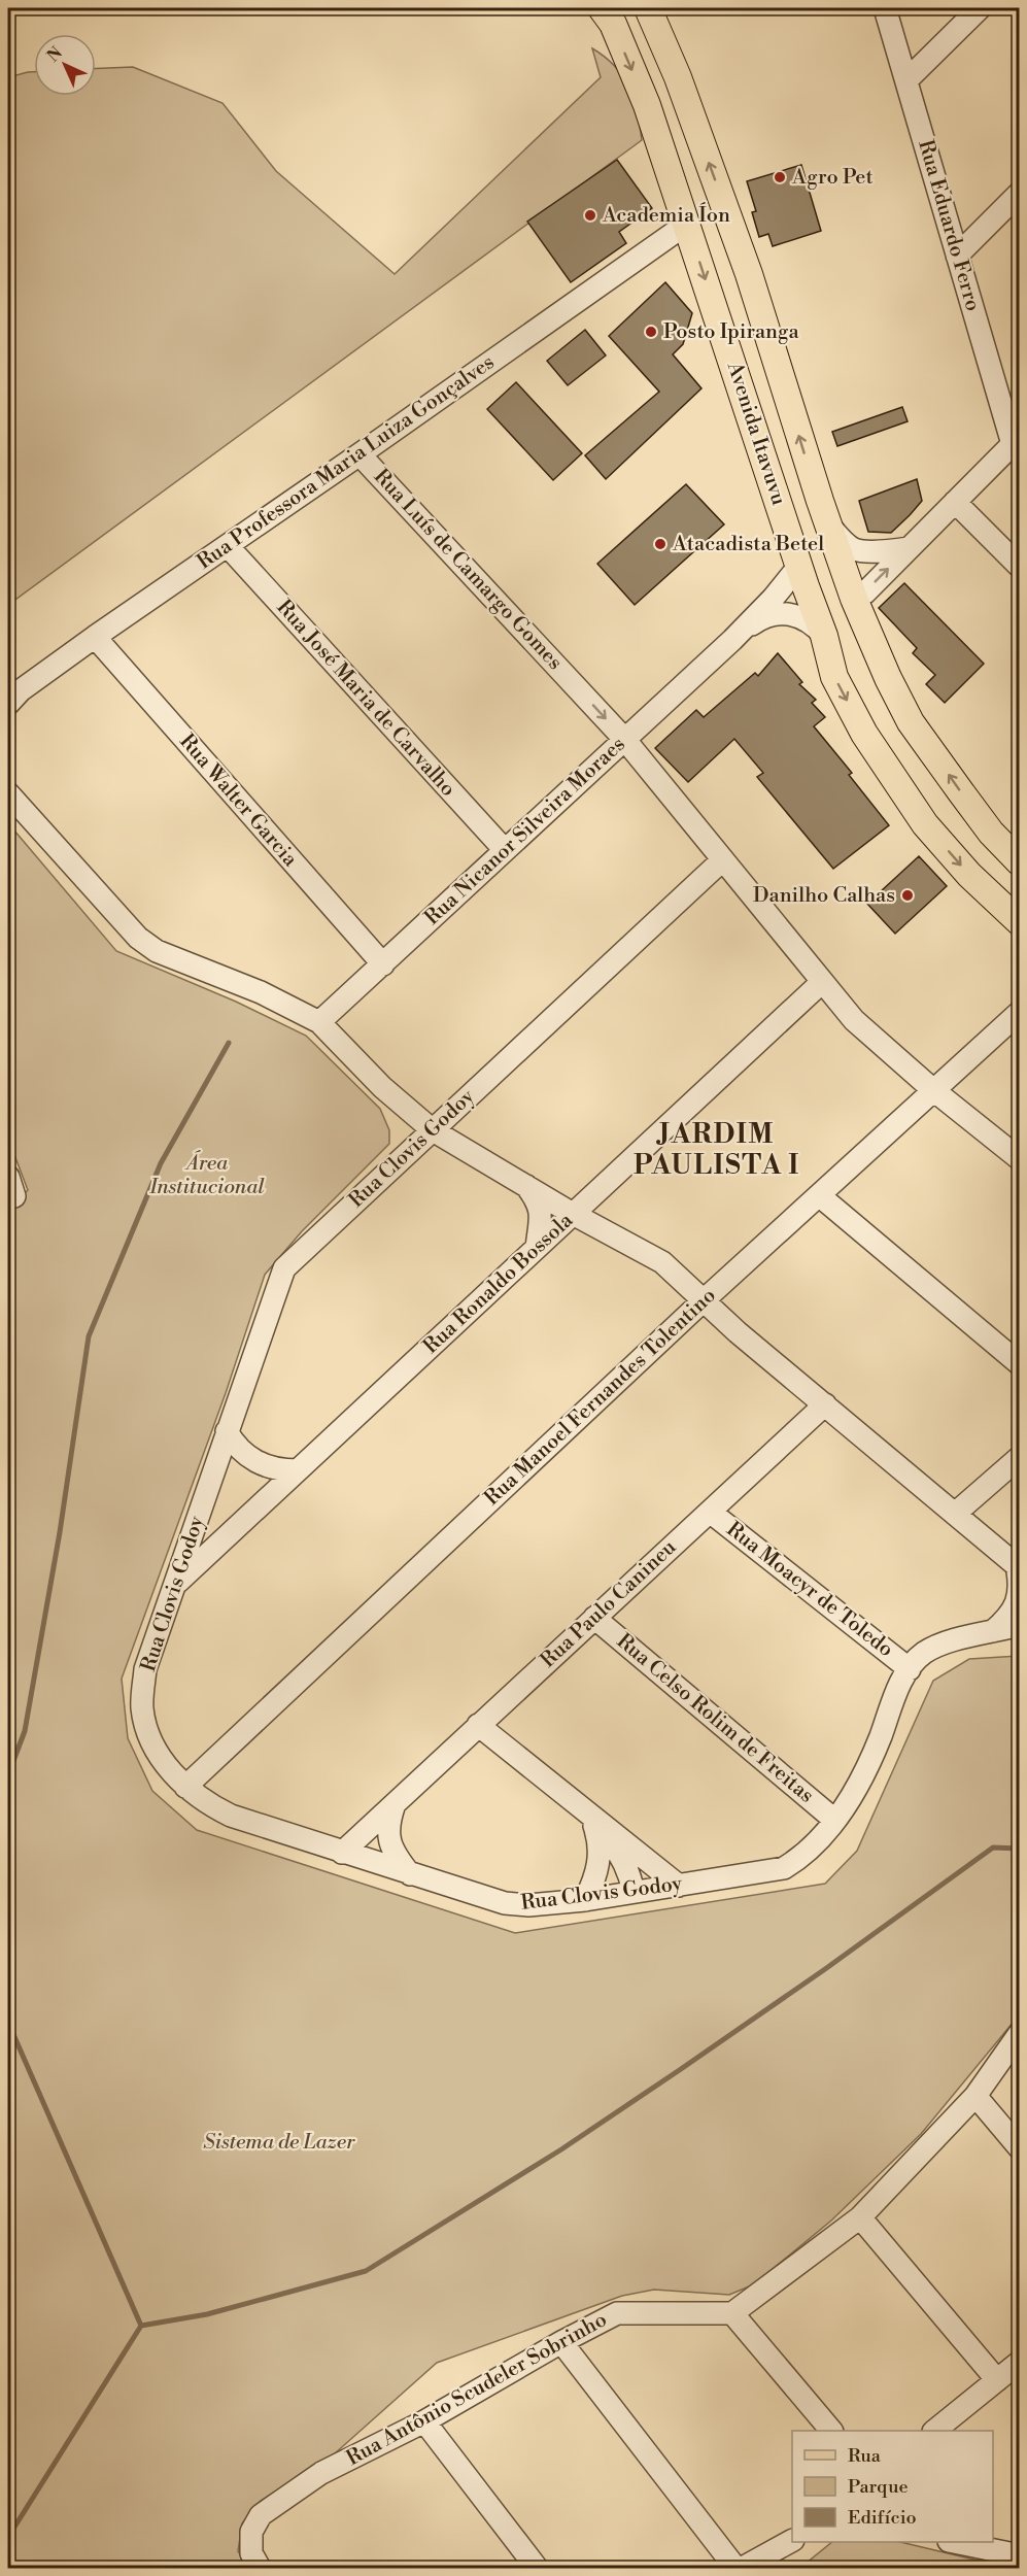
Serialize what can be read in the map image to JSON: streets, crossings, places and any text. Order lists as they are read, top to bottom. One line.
{"streets":{"main road":["Avenida Itavuvu"],"street":["Rua Eduardo Ferro","Rua Professora Maria Luiza Gonçalves","Rua Luís de Camargo Gomes","Rua José Maria de Carvalho","Rua Walter Garcia","Rua Nicanor Silveira Moraes","Rua Clovis Godoy","Rua Ronaldo Bossola","Rua Manoel Fernandes Tolentino","Rua Moacyr de Toledo","Rua Paulo Canineu","Rua Celso Rolim de Freitas","Rua Antônio Scudeler Sobrinho"]},"crossings":[["Avenida Itavuvu","Rua Professora Maria Luiza Gonçalves"],["Avenida Itavuvu","Rua Nicanor Silveira Moraes"],["Rua Professora Maria Luiza Gonçalves","Rua Luís de Camargo Gomes"],["Rua Professora Maria Luiza Gonçalves","Rua José Maria de Carvalho"],["Rua Professora Maria Luiza Gonçalves","Rua Walter Garcia"],["Rua Luís de Camargo Gomes","Rua Nicanor Silveira Moraes"],["Rua Luís de Camargo Gomes","Rua Clovis Godoy"],["Rua Luís de Camargo Gomes","Rua Ronaldo Bossola"],["Rua Luís de Camargo Gomes","Rua Manoel Fernandes Tolentino"],["Rua José Maria de Carvalho","Rua Nicanor Silveira Moraes"],["Rua Walter Garcia","Rua Nicanor Silveira Moraes"],["Rua Clovis Godoy","Rua Ronaldo Bossola"],["Rua Clovis Godoy","Rua Manoel Fernandes Tolentino"],["Rua Clovis Godoy","Rua Moacyr de Toledo"],["Rua Clovis Godoy","Rua Paulo Canineu"],["Rua Clovis Godoy","Rua Celso Rolim de Freitas"],["Rua Moacyr de Toledo","Rua Paulo Canineu"],["Rua Paulo Canineu","Rua Celso Rolim de Freitas"]],"one_way":["Rua Luís de Camargo Gomes"],"districts":["JARDIM PAULISTA I"],"parks":["Área Institucional","Sistema de Lazer"],"places":["Agro Pet","Academia Íon","Posto Ipiranga","Atacadista Betel","Danilho Calhas"],"legend":["Rua","Parque","Edifício"],"north":"top left"}
